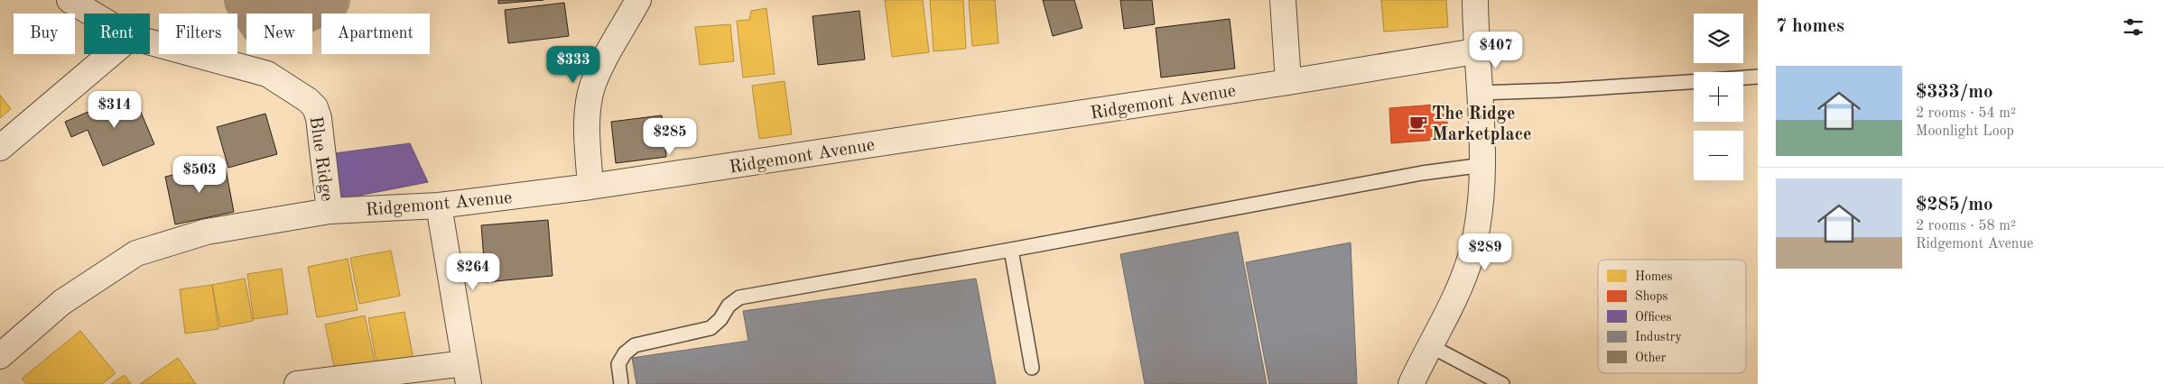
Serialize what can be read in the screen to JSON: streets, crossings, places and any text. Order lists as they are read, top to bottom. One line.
{"streets":{"street":["Ridgemont Avenue","Blue Ridge"]},"crossings":[["Ridgemont Avenue","Blue Ridge"]],"places":{"cafe":["The Ridge Marketplace"]},"legend":["Homes","Shops","Offices","Industry","Other"],"page":{"heading":"7 homes","map_buttons":["+","−"],"chip":["Buy","Rent","Filters","New","Apartment"],"price":["$407","$333","$314","$285","$503","$289","$264"],"list":[{"name":"$333/mo","note":"2 rooms · 54 m² · Moonlight Loop"},{"name":"$285/mo","note":"2 rooms · 58 m² · Ridgemont Avenue"}]}}
